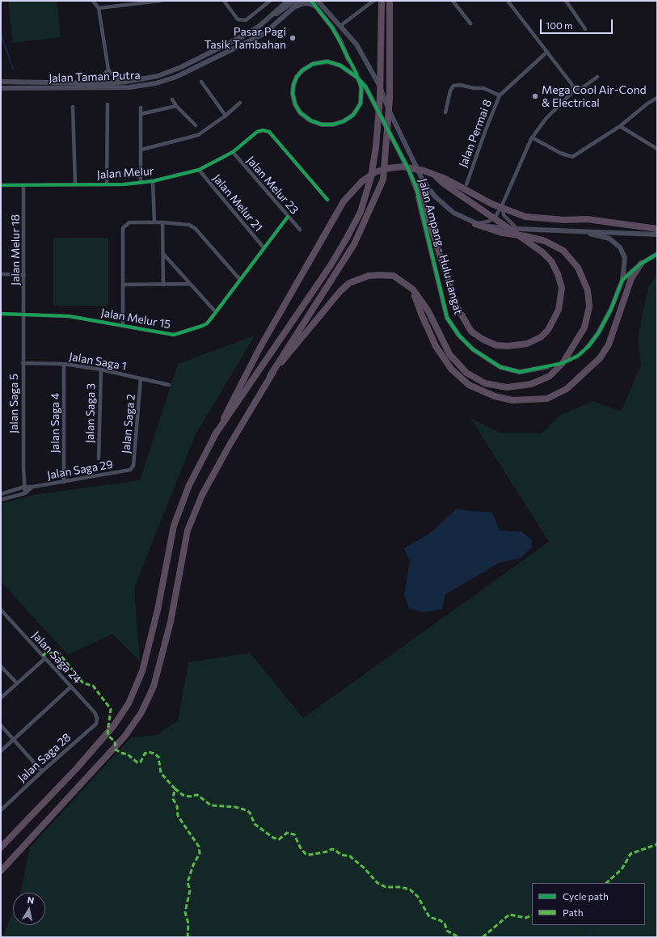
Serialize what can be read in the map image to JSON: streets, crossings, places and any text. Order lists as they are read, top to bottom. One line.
{"streets":{"street":["Jalan Taman Putra","Jalan Permai 8","Jalan Melur","Jalan Melur 23","Jalan Melur 21","Jalan Ampang - Hulu Langat","Jalan Melur 18","Jalan Melur 15","Jalan Saga 1","Jalan Saga 5","Jalan Saga 3","Jalan Saga 4","Jalan Saga 2","Jalan Saga 29","Jalan Saga 24","Jalan Saga 28"]},"crossings":[["Jalan Melur","Jalan Melur 23"],["Jalan Melur","Jalan Melur 21"],["Jalan Melur","Jalan Melur 18"],["Jalan Melur 23","Jalan Melur 15"],["Jalan Melur 21","Jalan Melur 15"],["Jalan Melur 18","Jalan Melur 15"],["Jalan Melur 18","Jalan Saga 5"],["Jalan Melur 15","Jalan Saga 5"],["Jalan Saga 1","Jalan Saga 5"],["Jalan Saga 1","Jalan Saga 3"],["Jalan Saga 1","Jalan Saga 4"],["Jalan Saga 1","Jalan Saga 2"],["Jalan Saga 5","Jalan Saga 29"],["Jalan Saga 4","Jalan Saga 29"],["Jalan Saga 2","Jalan Saga 29"],["Jalan Saga 24","Jalan Saga 28"]],"places":["Pasar Pagi Tasik Tambahan","Mega Cool Air-Cond & Electrical"],"legend":["Cycle path","Path"],"scale_bar":"100 m","north":"top"}
